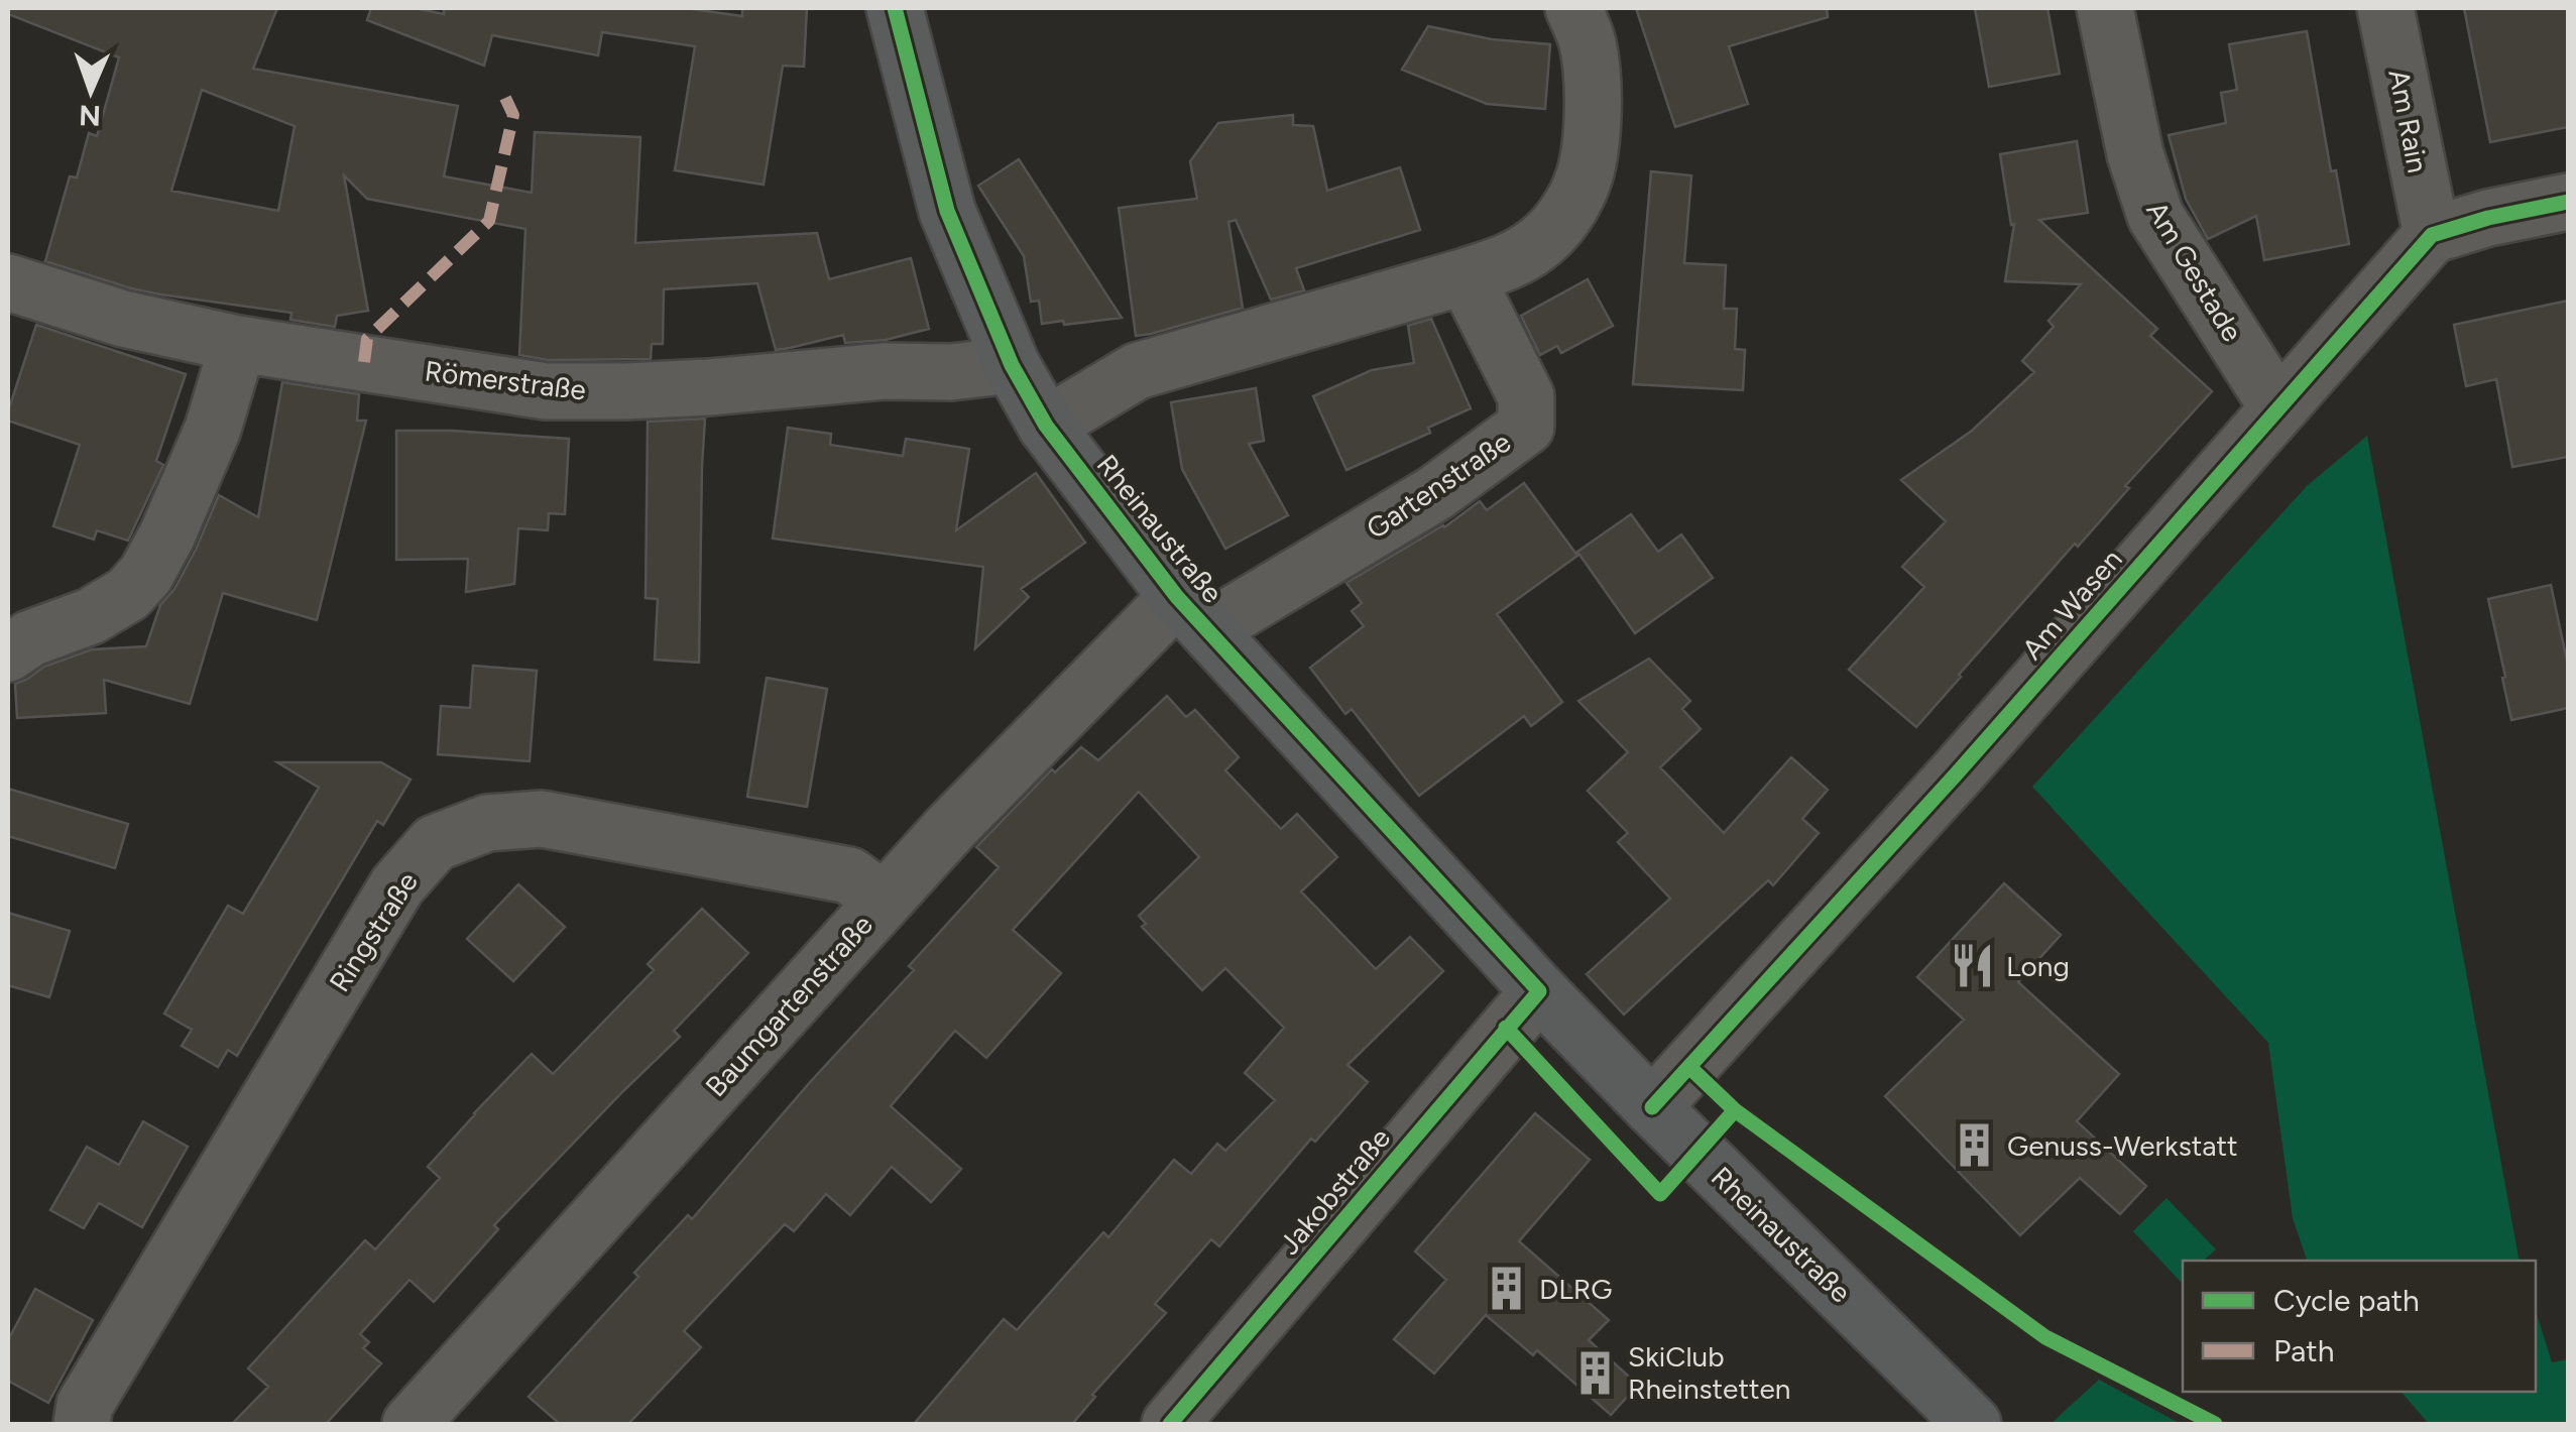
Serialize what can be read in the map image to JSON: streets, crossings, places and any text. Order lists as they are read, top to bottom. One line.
{"streets":{"street":["Am Rain","Am Gestade","Römerstraße","Gartenstraße","Rheinaustraße","Am Wasen","Ringstraße","Baumgartenstraße","Jakobstraße"]},"crossings":[["Am Rain","Am Wasen"],["Am Gestade","Am Wasen"],["Römerstraße","Rheinaustraße"],["Gartenstraße","Rheinaustraße"],["Gartenstraße","Baumgartenstraße"],["Rheinaustraße","Am Wasen"],["Rheinaustraße","Baumgartenstraße"],["Rheinaustraße","Jakobstraße"],["Ringstraße","Baumgartenstraße"]],"places":{"restaurant":["Long"],"building":["Genuss-Werkstatt","DLRG","SkiClub Rheinstetten"]},"legend":["Cycle path","Path"],"north":"bottom"}
